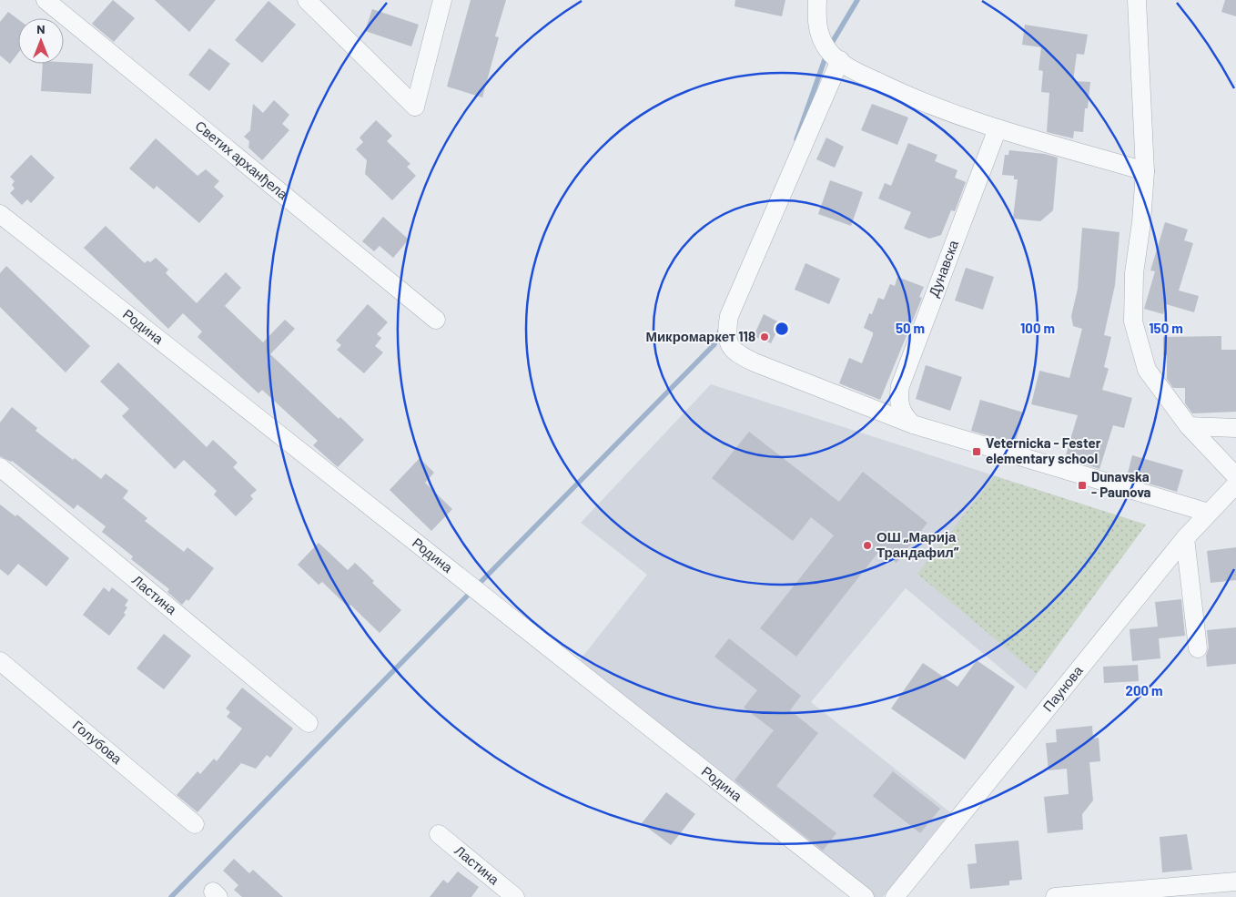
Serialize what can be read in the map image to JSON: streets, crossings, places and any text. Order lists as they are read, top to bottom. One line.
{"streets":{"street":["Светих арханђела","Дунавска","Родина","Ластина","Паунова","Голубова"]},"places":{"other":["Микромаркет 118","ОШ „Марија Трандафил”"],"transit":["Veternicka - Fester elementary school","Dunavska - Paunova"]},"north":"top","rings":["50 m","100 m","150 m","200 m"]}
